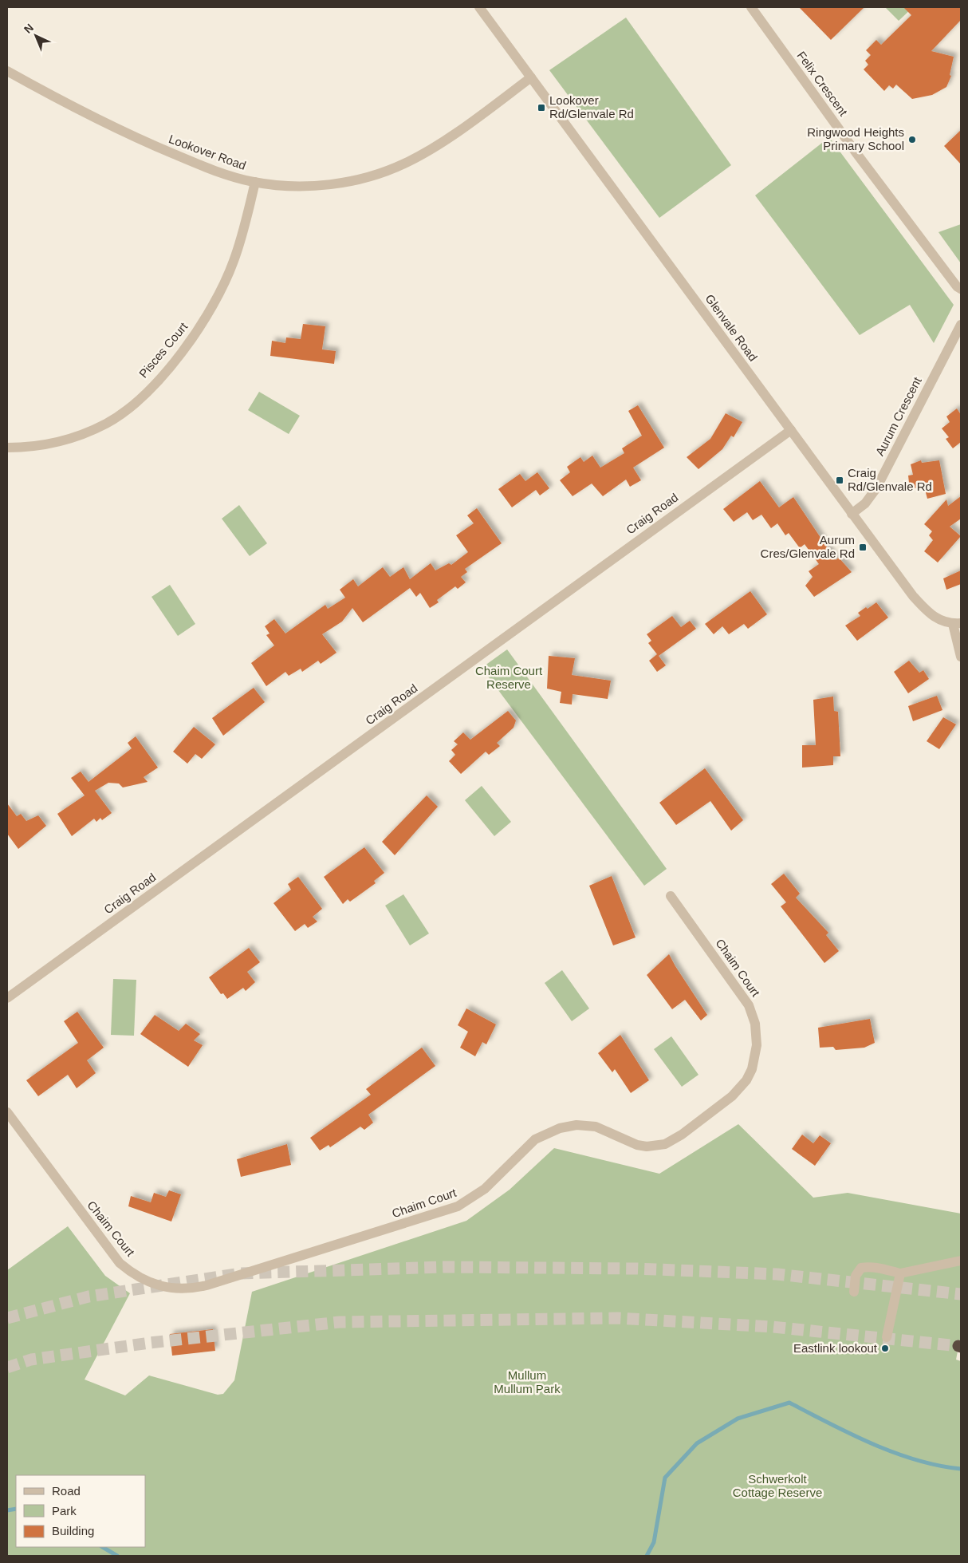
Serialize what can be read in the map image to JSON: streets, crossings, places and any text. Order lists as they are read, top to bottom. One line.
{"streets":{"street":["Felix Crescent","Lookover Road","Glenvale Road","Pisces Court","Aurum Crescent","Craig Road","Chaim Court"]},"crossings":[["Lookover Road","Glenvale Road"],["Lookover Road","Pisces Court"],["Glenvale Road","Aurum Crescent"],["Glenvale Road","Craig Road"]],"parks":["Chaim Court Reserve","Mullum Mullum Park","Schwerkolt Cottage Reserve"],"places":{"transit":["Lookover Rd/Glenvale Rd","Craig Rd/Glenvale Rd","Aurum Cres/Glenvale Rd"],"other":["Ringwood Heights Primary School","Eastlink lookout"]},"legend":["Road","Park","Building"],"north":"top left"}
